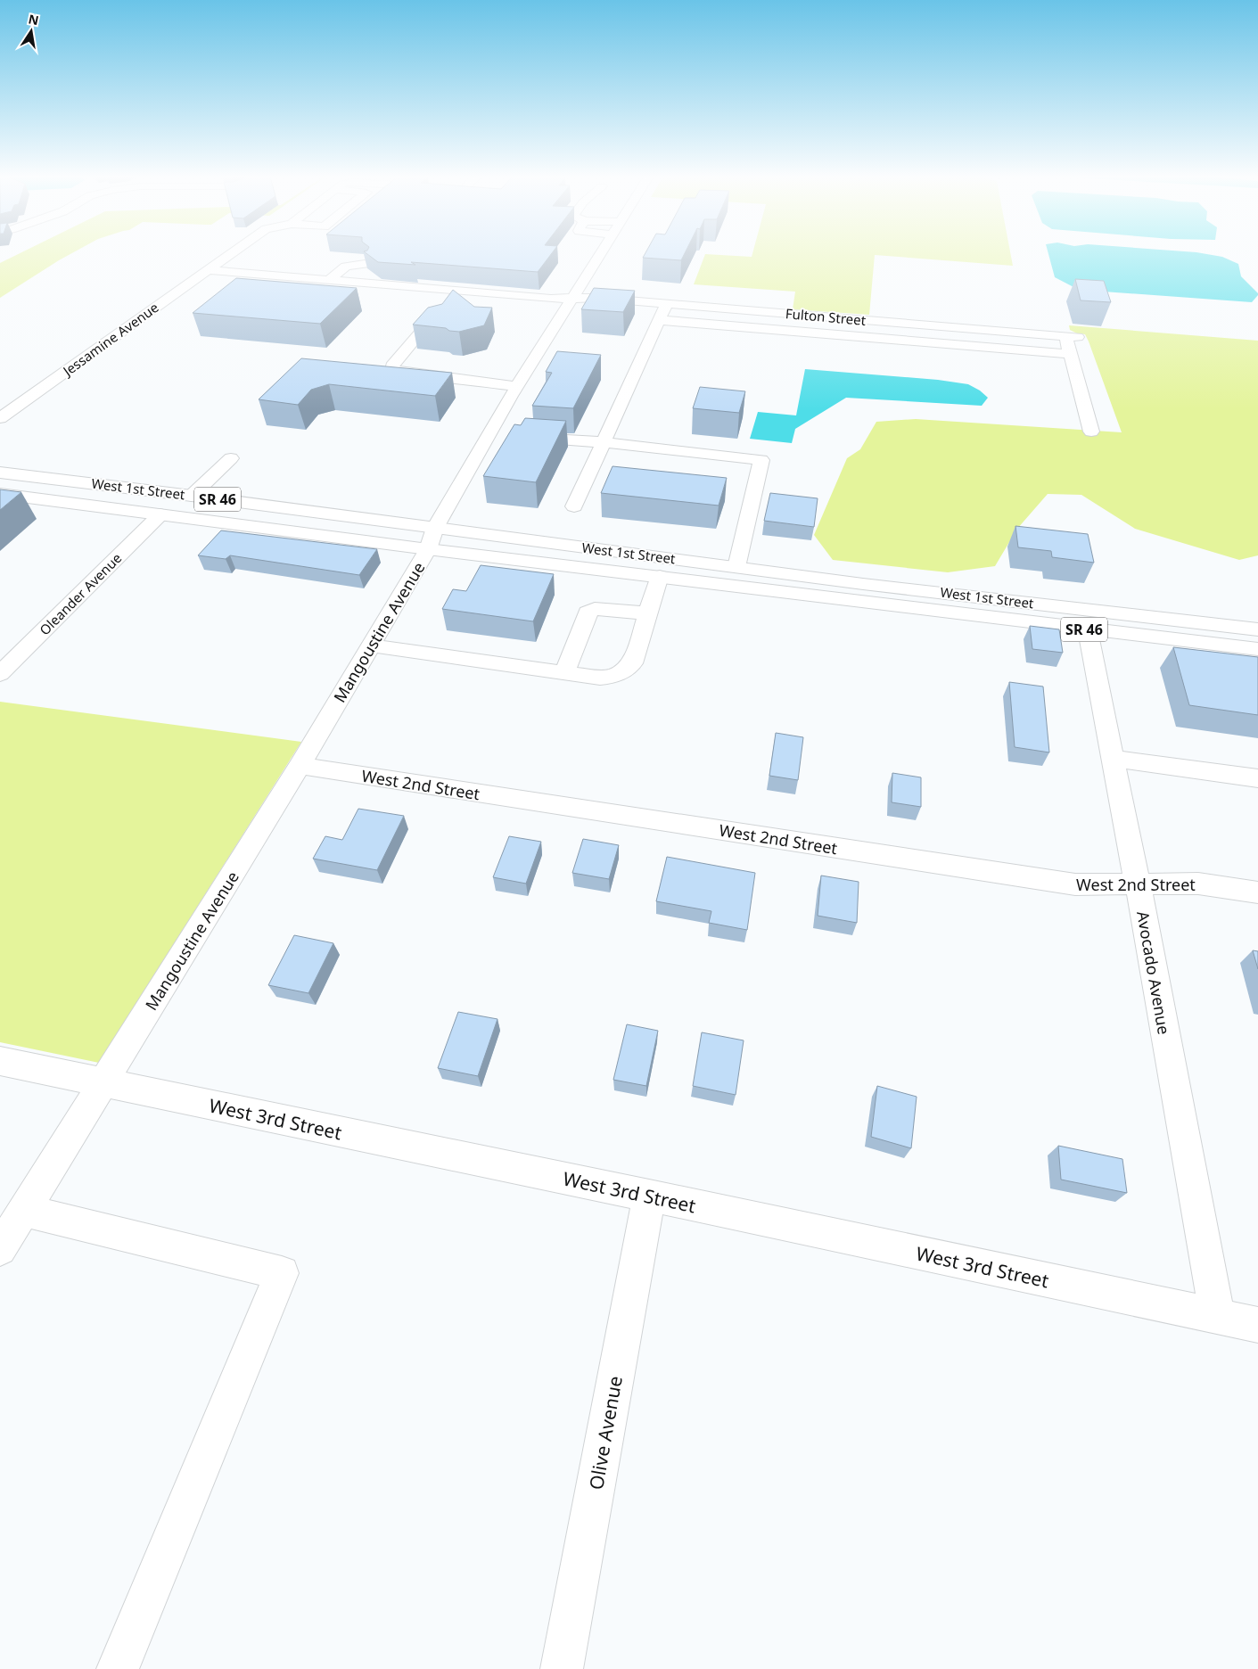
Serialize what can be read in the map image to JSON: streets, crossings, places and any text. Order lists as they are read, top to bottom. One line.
{"streets":{"street":["Fulton Street","Jessamine Avenue","West 1st Street","SR 46","Oleander Avenue","Mangoustine Avenue","West 2nd Street","Avocado Avenue","West 3rd Street","Olive Avenue"]},"crossings":[["Fulton Street","Jessamine Avenue"],["Fulton Street","Mangoustine Avenue"],["West 1st Street","Oleander Avenue"],["West 1st Street","Mangoustine Avenue"],["West 1st Street","Avocado Avenue"],["Mangoustine Avenue","West 2nd Street"],["Mangoustine Avenue","West 3rd Street"],["West 2nd Street","Avocado Avenue"],["Avocado Avenue","West 3rd Street"],["West 3rd Street","Olive Avenue"]],"north":"top"}
